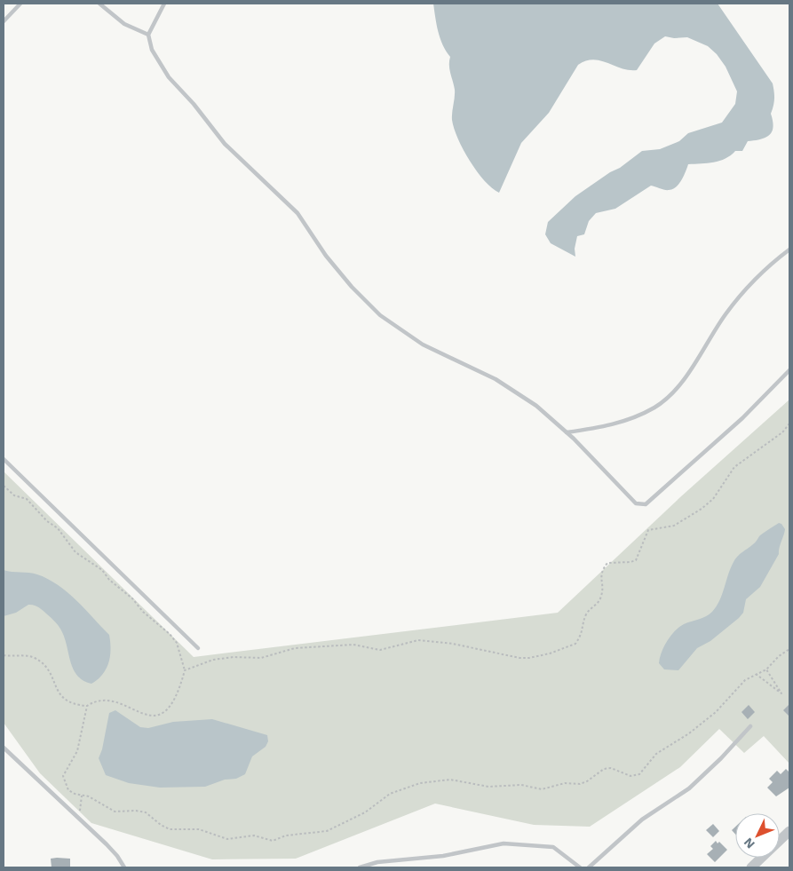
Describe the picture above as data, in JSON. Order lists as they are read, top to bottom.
{
  "north": "bottom left"
}
